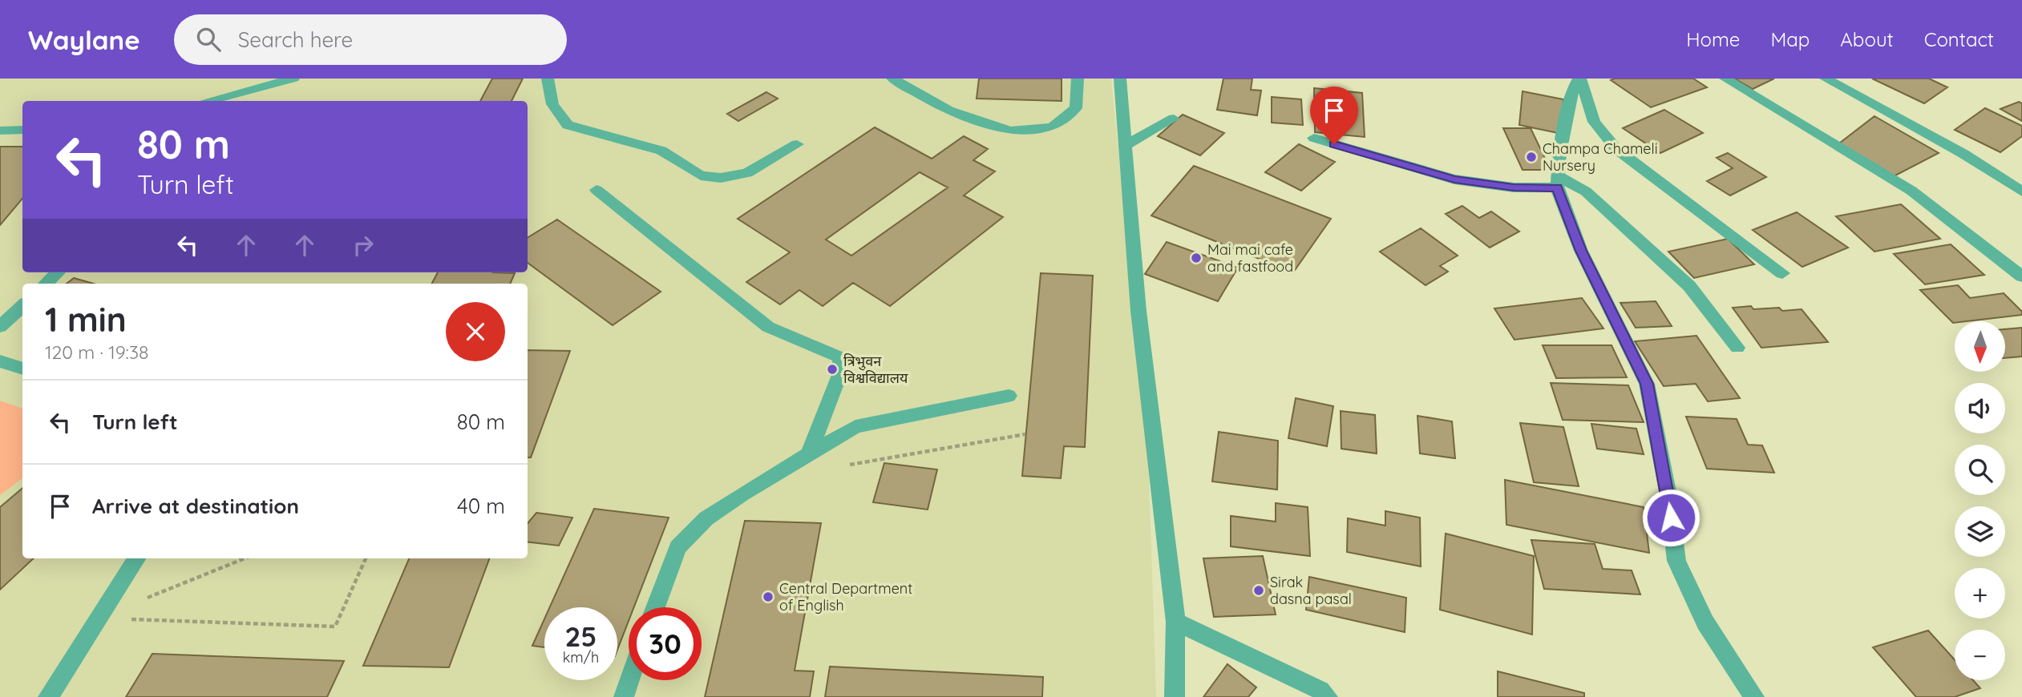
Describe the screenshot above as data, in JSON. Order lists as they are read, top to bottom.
{
  "places": [
    "Champa Chameli Nursery",
    "Mai mai cafe and fastfood",
    "त्रिभुवन विश्वविद्यालय",
    "Sirak dasna pasal",
    "Central Department of English"
  ],
  "north": "bottom",
  "page": {
    "header": "Waylane",
    "search": "Search here",
    "nav": [
      "Home",
      "Map",
      "About",
      "Contact"
    ],
    "turn": ["80 m", "Turn left"],
    "heading": ["1 min", "120 m · 19:38"],
    "map_buttons": ["+", "−"],
    "list": [
      {
        "name": "Turn left",
        "value": "80 m"
      },
      {
        "name": "Arrive at destination",
        "value": "40 m"
      }
    ],
    "speed": "25 km/h",
    "limit": "30"
  }
}
